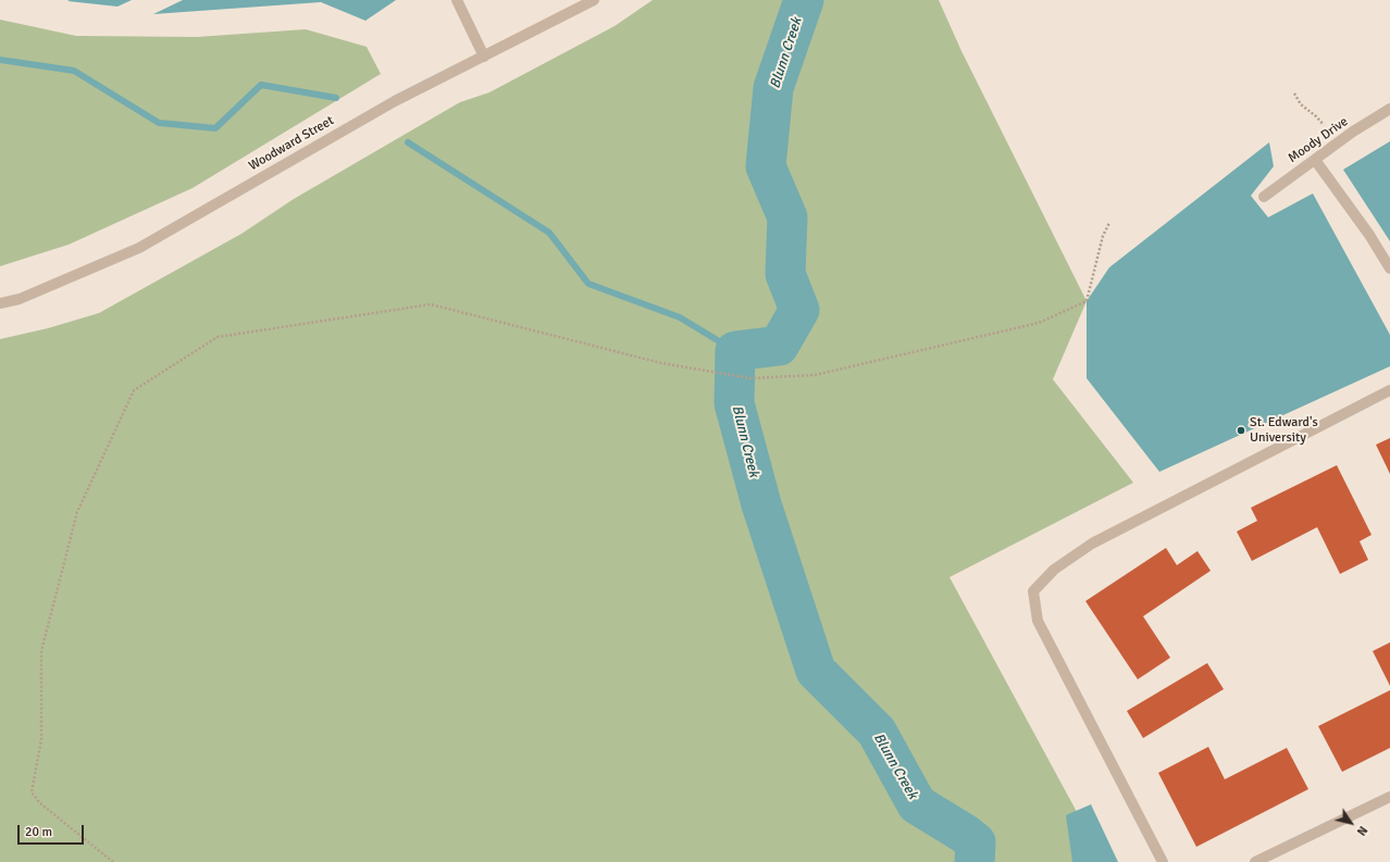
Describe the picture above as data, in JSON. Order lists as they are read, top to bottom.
{
  "streets": {
    "street": ["Moody Drive", "Woodward Street"]
  },
  "water": ["Blunn Creek"],
  "places": ["St. Edward's University"],
  "scale_bar": "20 m",
  "north": "bottom right"
}
